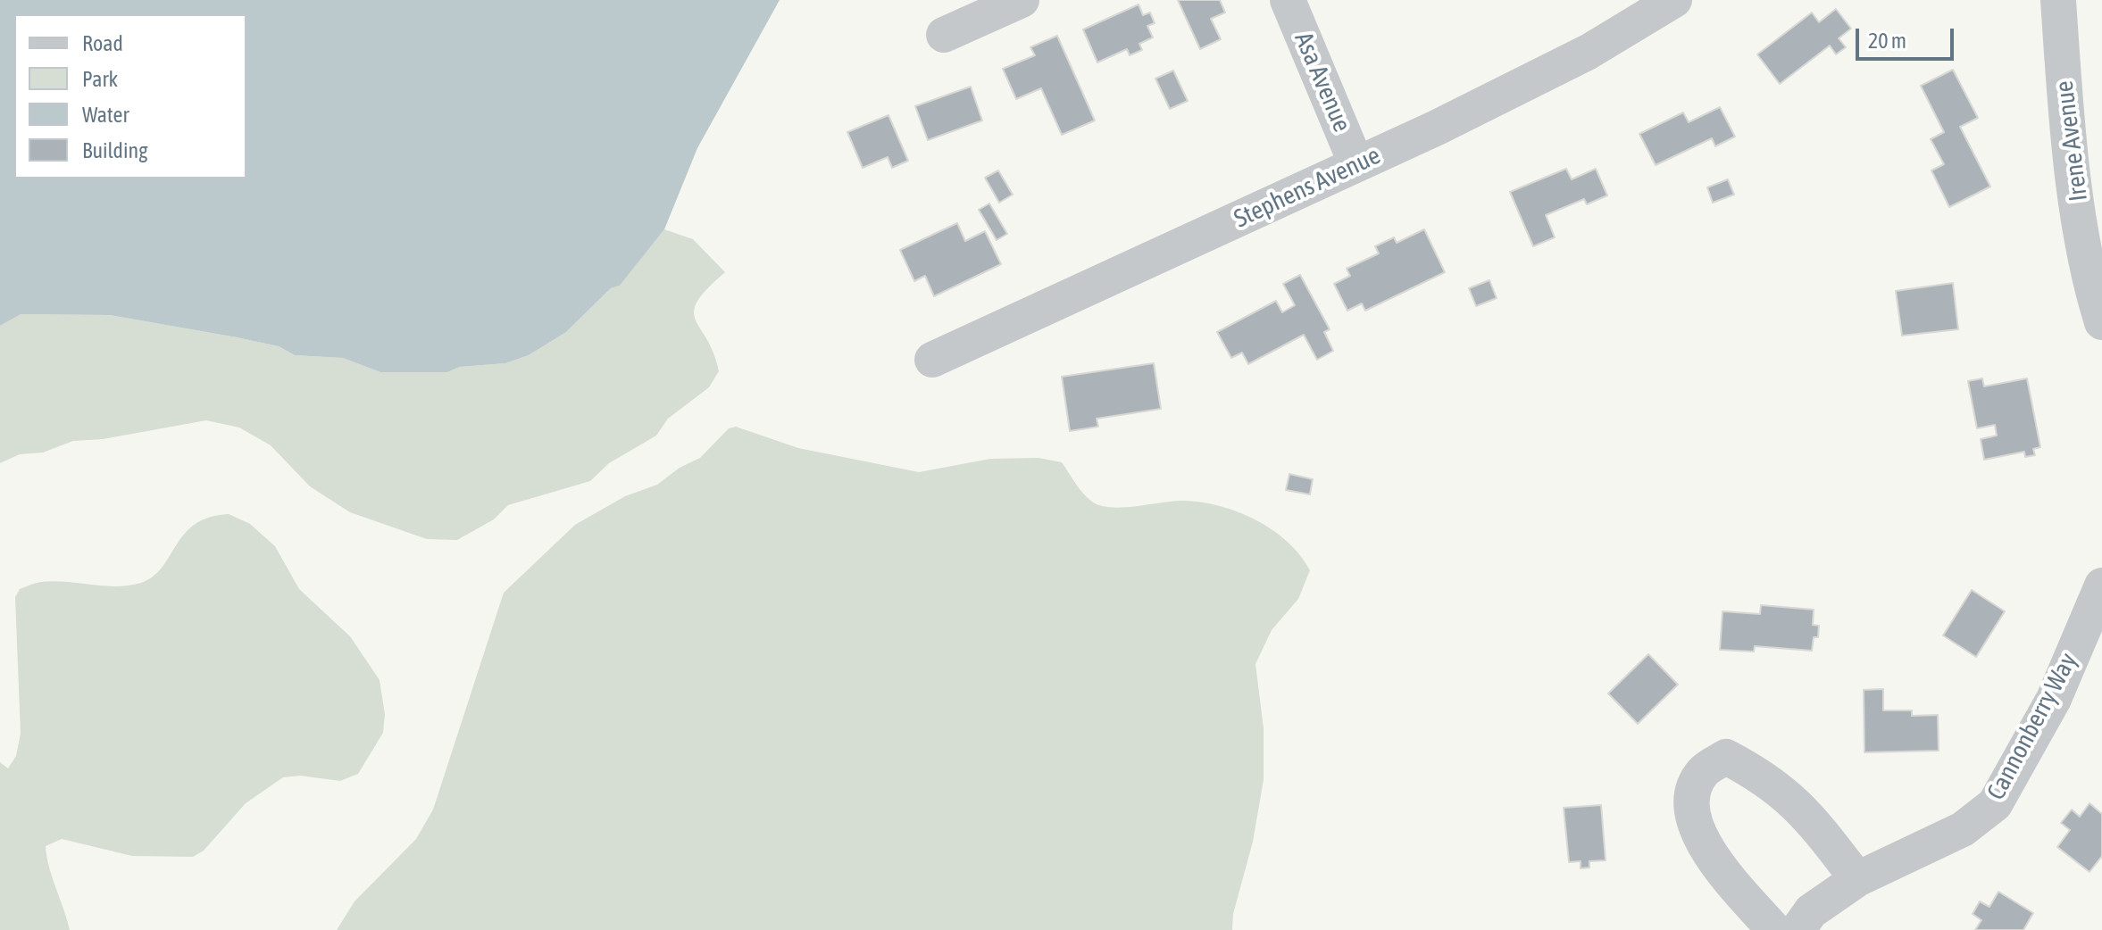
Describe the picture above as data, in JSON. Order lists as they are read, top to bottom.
{
  "streets": {
    "street": [
      "Asa Avenue",
      "Irene Avenue",
      "Stephens Avenue",
      "Cannonberry Way"
    ]
  },
  "crossings": [
    ["Asa Avenue", "Stephens Avenue"]
  ],
  "legend": [
    "Road",
    "Park",
    "Water",
    "Building"
  ],
  "scale_bar": "20 m"
}
